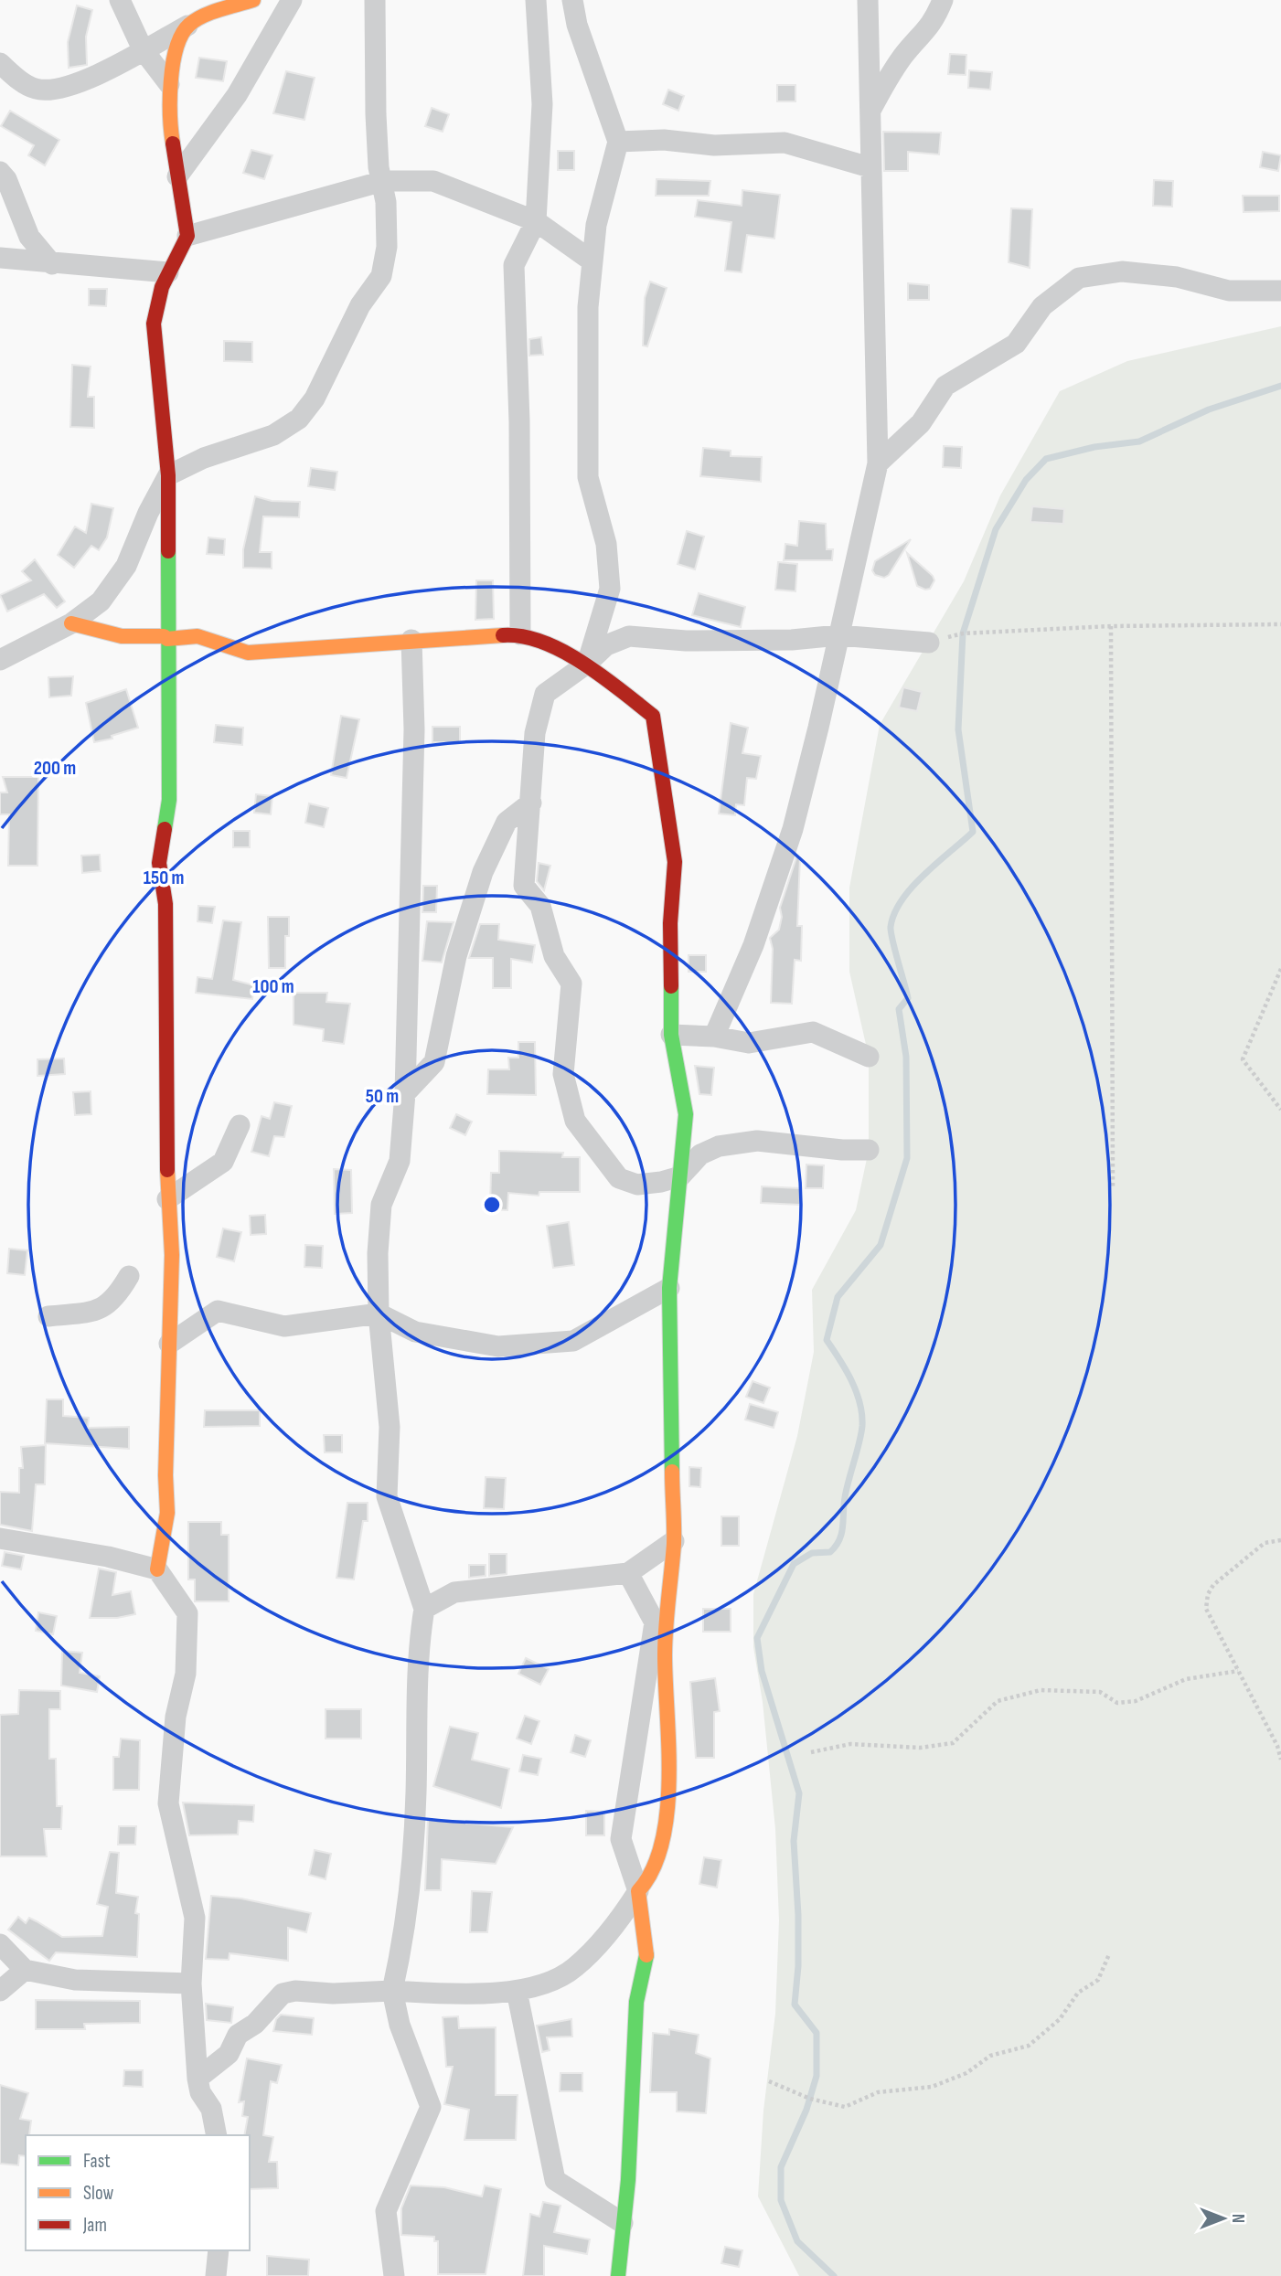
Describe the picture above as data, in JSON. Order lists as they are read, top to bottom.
{
  "legend": ["Fast", "Slow", "Jam"],
  "north": "right",
  "rings": [
    "200 m",
    "150 m",
    "100 m",
    "50 m"
  ]
}
